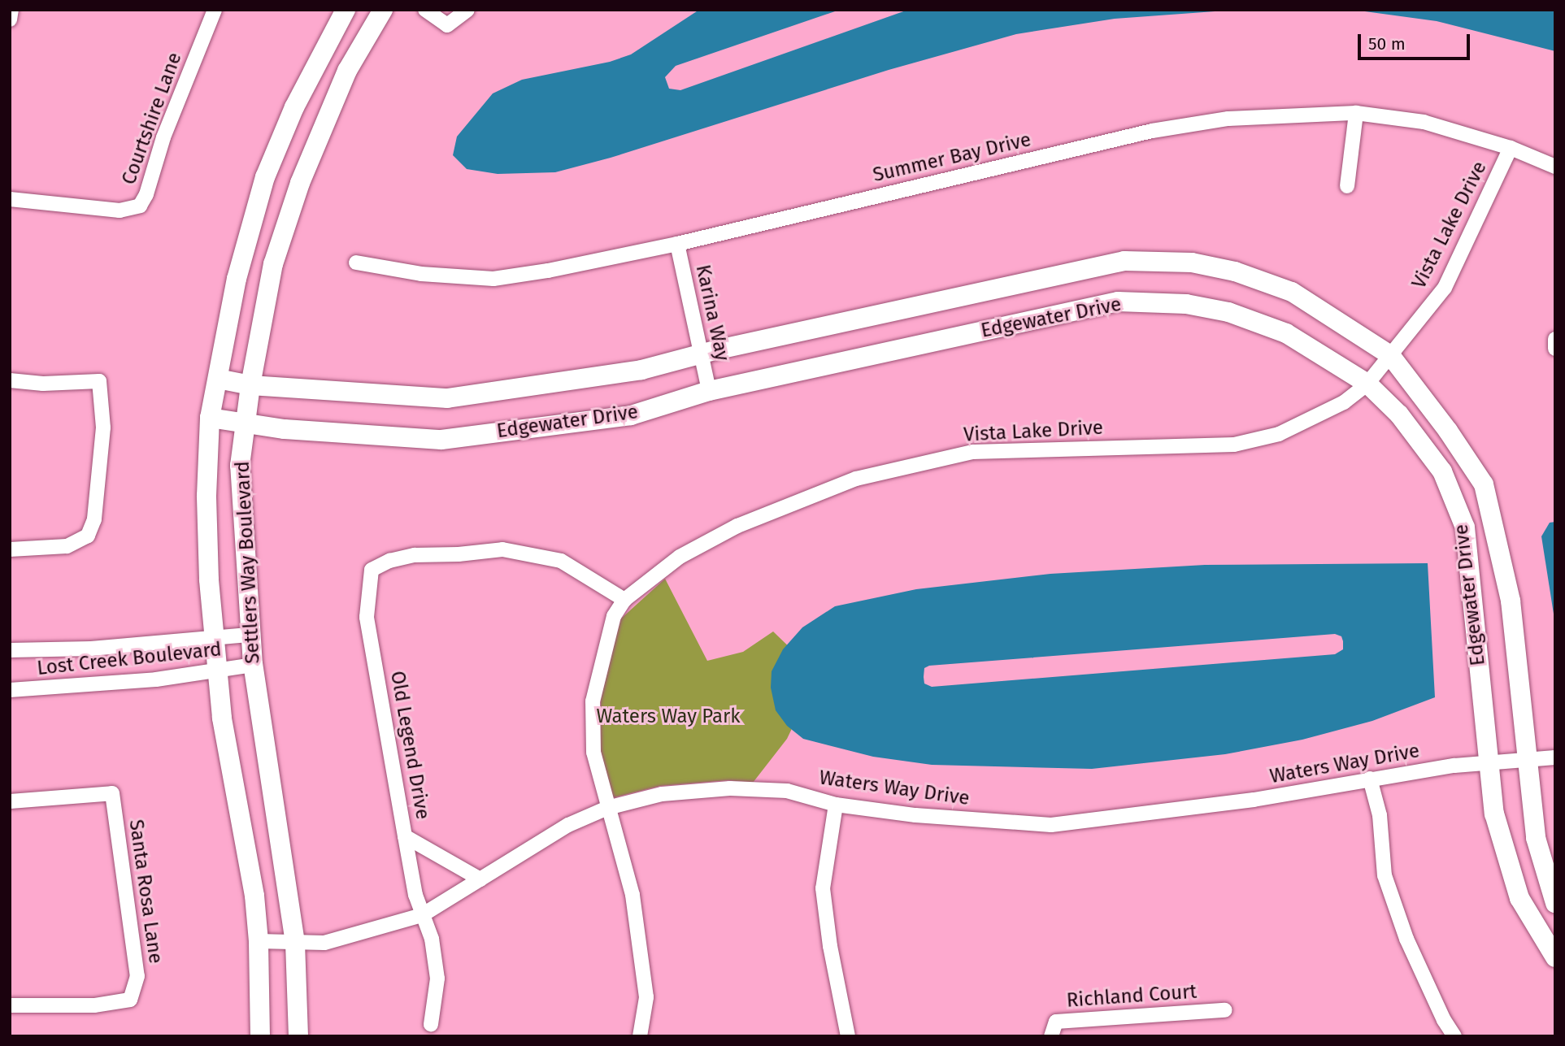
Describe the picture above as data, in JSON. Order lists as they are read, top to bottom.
{
  "streets": {
    "street": [
      "Courtshire Lane",
      "Summer Bay Drive",
      "Vista Lake Drive",
      "Karina Way",
      "Edgewater Drive",
      "Settlers Way Boulevard",
      "Lost Creek Boulevard",
      "Old Legend Drive",
      "Waters Way Drive",
      "Santa Rosa Lane",
      "Richland Court"
    ]
  },
  "crossings": [
    ["Summer Bay Drive", "Vista Lake Drive"],
    ["Summer Bay Drive", "Karina Way"],
    ["Vista Lake Drive", "Edgewater Drive"],
    ["Vista Lake Drive", "Old Legend Drive"],
    ["Vista Lake Drive", "Waters Way Drive"],
    ["Karina Way", "Edgewater Drive"],
    ["Edgewater Drive", "Settlers Way Boulevard"],
    ["Edgewater Drive", "Waters Way Drive"],
    ["Settlers Way Boulevard", "Lost Creek Boulevard"],
    ["Settlers Way Boulevard", "Waters Way Drive"],
    ["Old Legend Drive", "Waters Way Drive"]
  ],
  "parks": ["Waters Way Park"],
  "scale_bar": "50 m"
}
